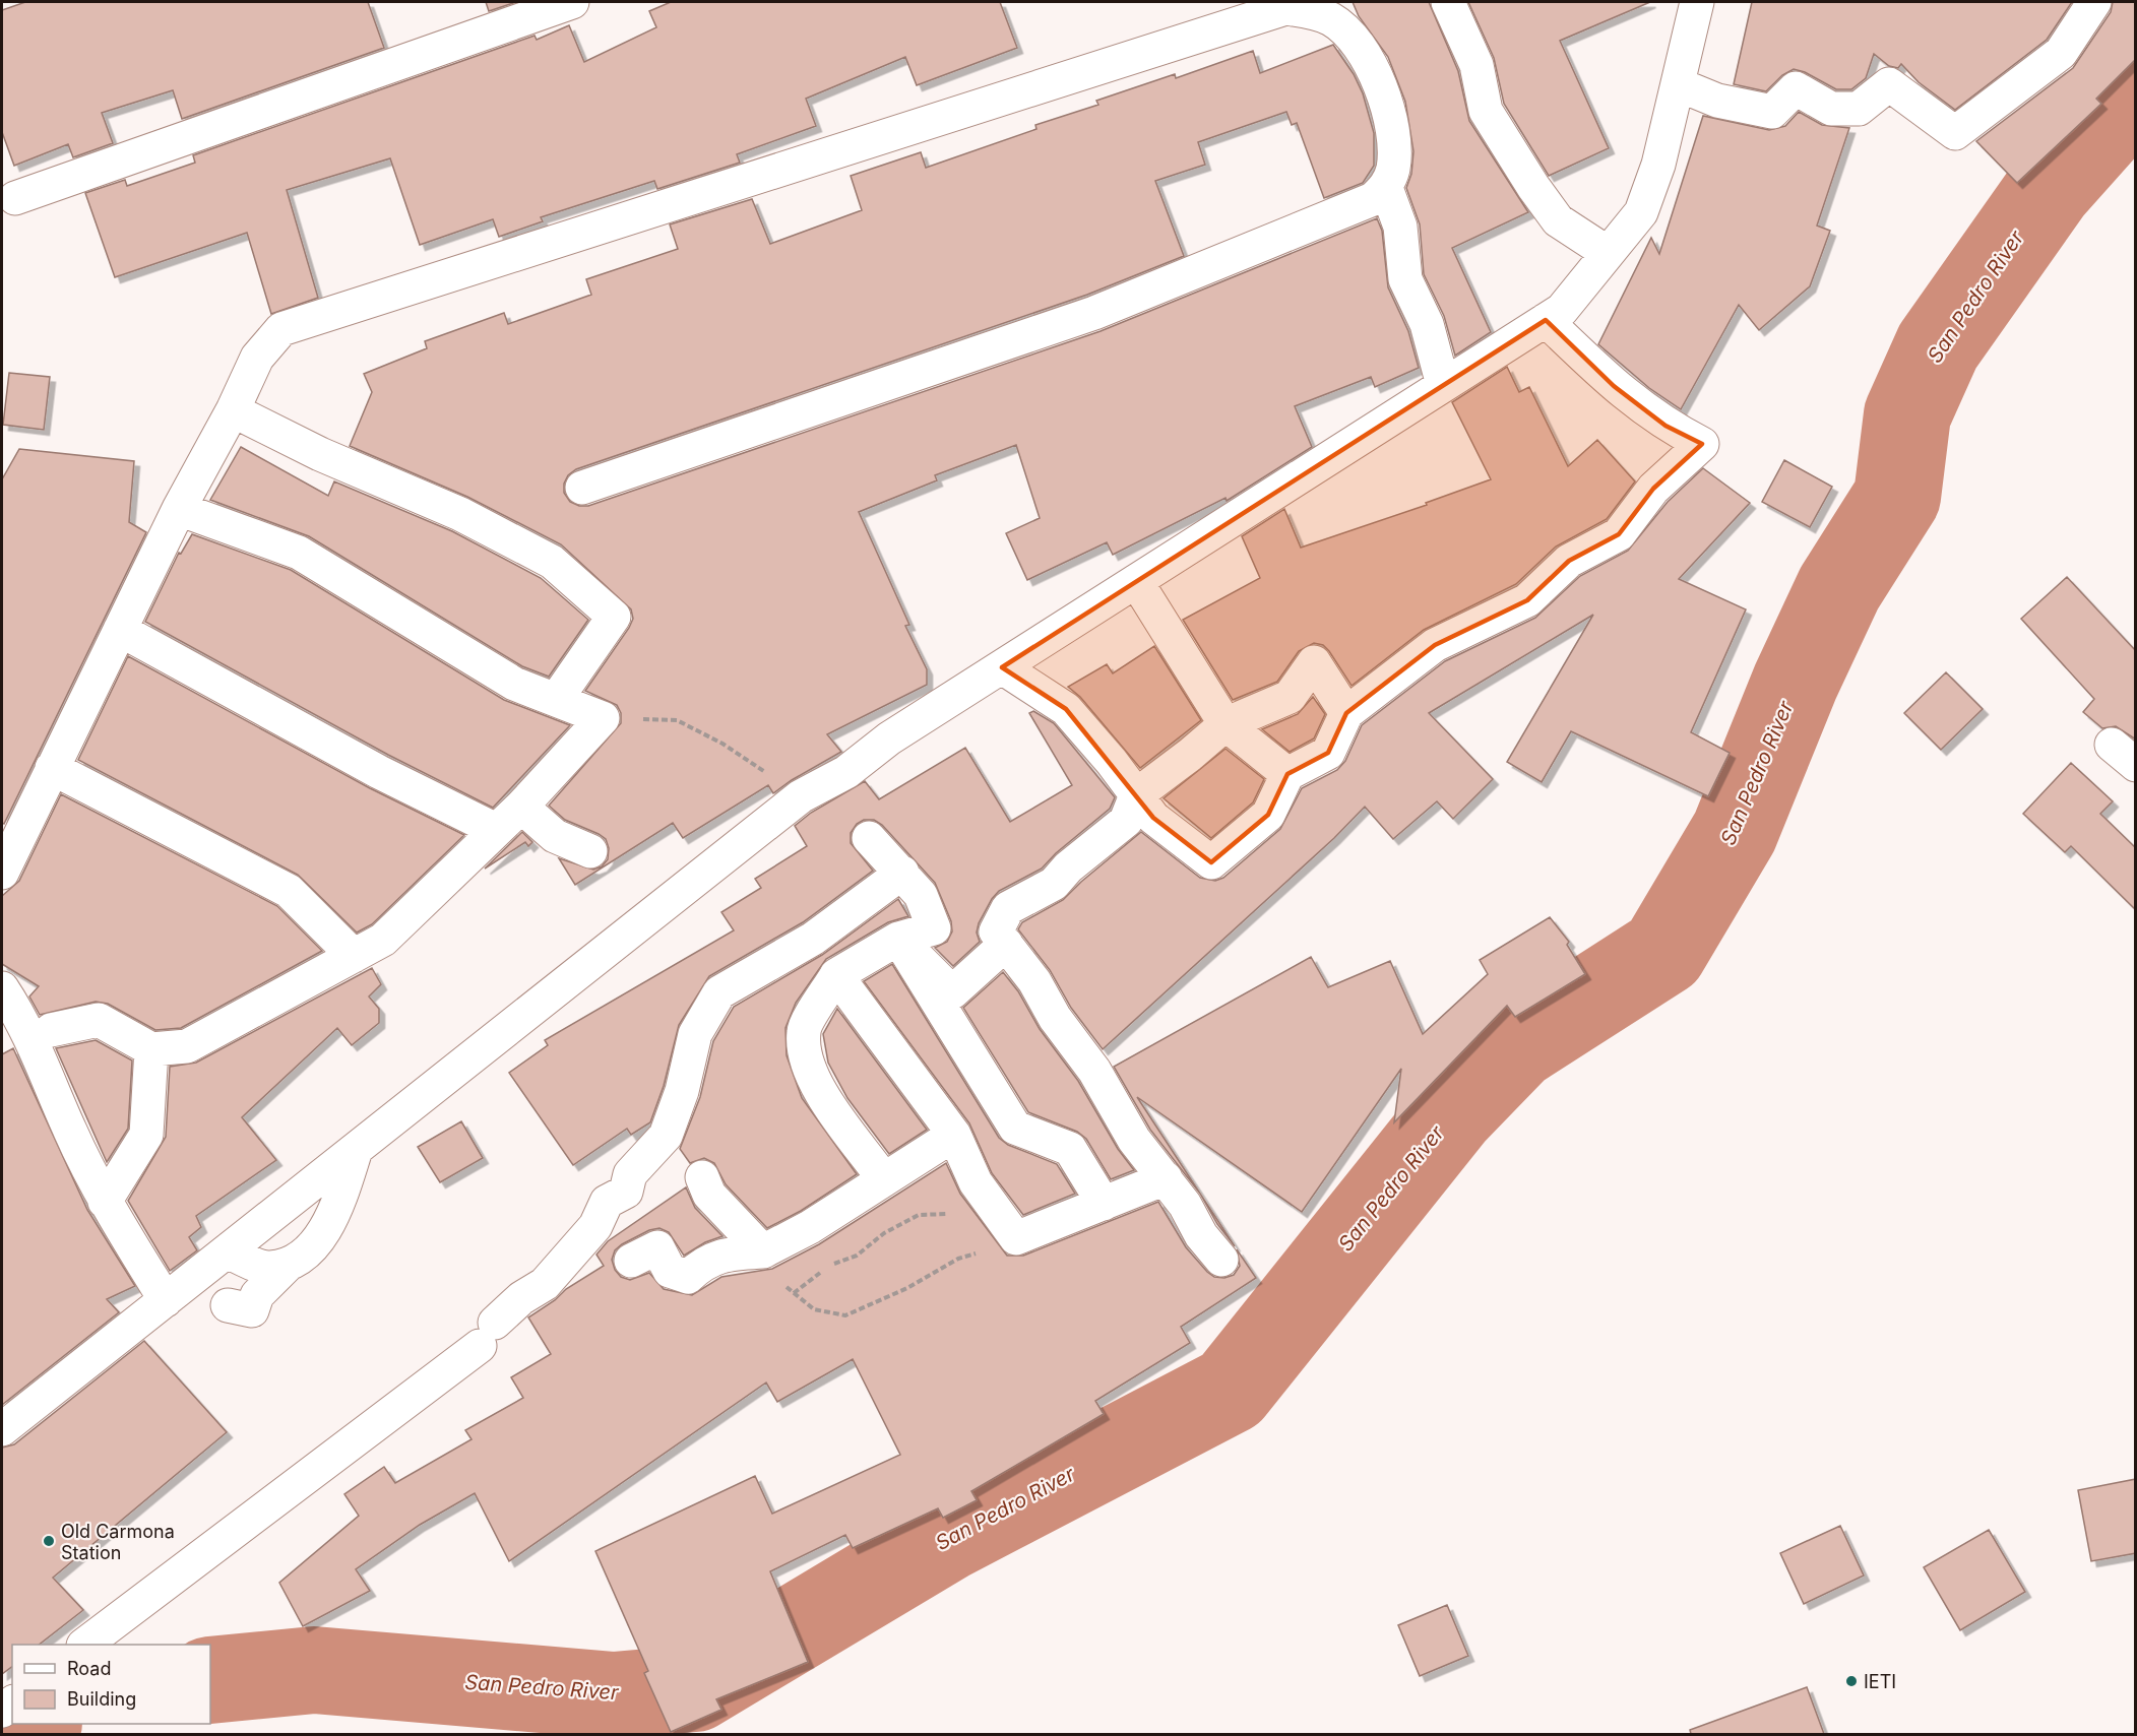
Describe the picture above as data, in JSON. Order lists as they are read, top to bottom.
{
  "water": ["San Pedro River"],
  "places": ["Old Carmona Station", "IETI"],
  "legend": ["Road", "Building"]
}
